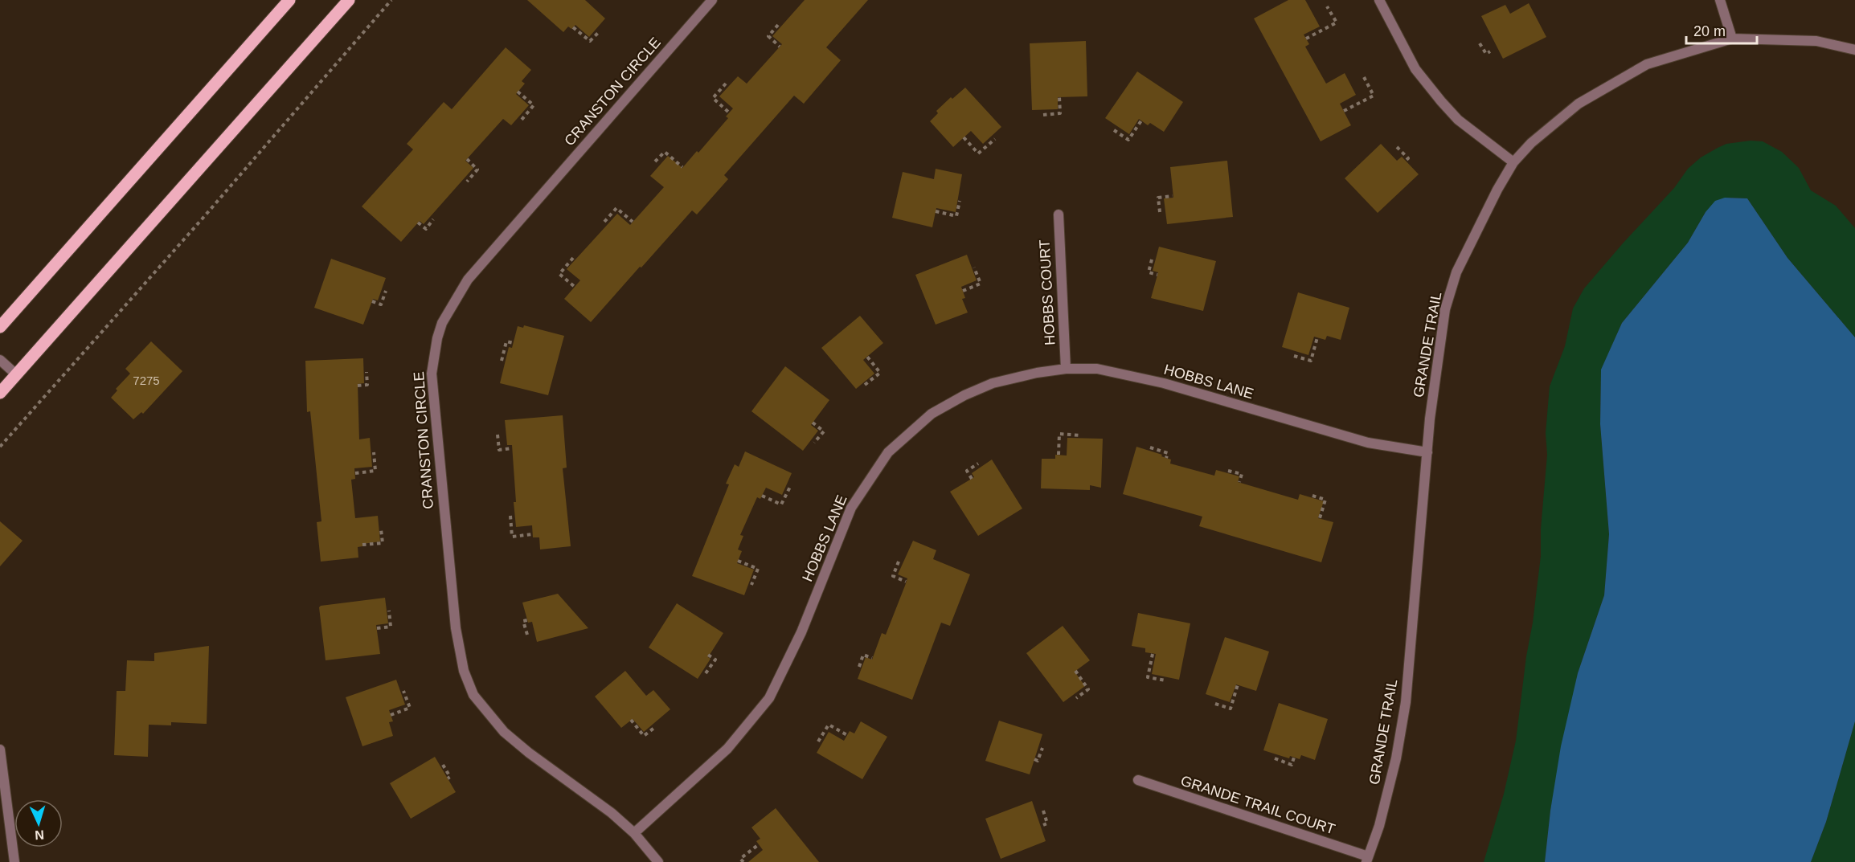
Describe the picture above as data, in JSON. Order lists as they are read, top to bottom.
{
  "streets": {
    "street": [
      "CRANSTON CIRCLE",
      "HOBBS COURT",
      "GRANDE TRAIL",
      "HOBBS LANE",
      "GRANDE TRAIL COURT"
    ]
  },
  "crossings": [
    ["CRANSTON CIRCLE", "HOBBS LANE"],
    ["HOBBS COURT", "HOBBS LANE"],
    ["GRANDE TRAIL", "HOBBS LANE"],
    ["GRANDE TRAIL", "GRANDE TRAIL COURT"]
  ],
  "house_numbers": ["7275"],
  "scale_bar": "20 m",
  "north": "bottom"
}
